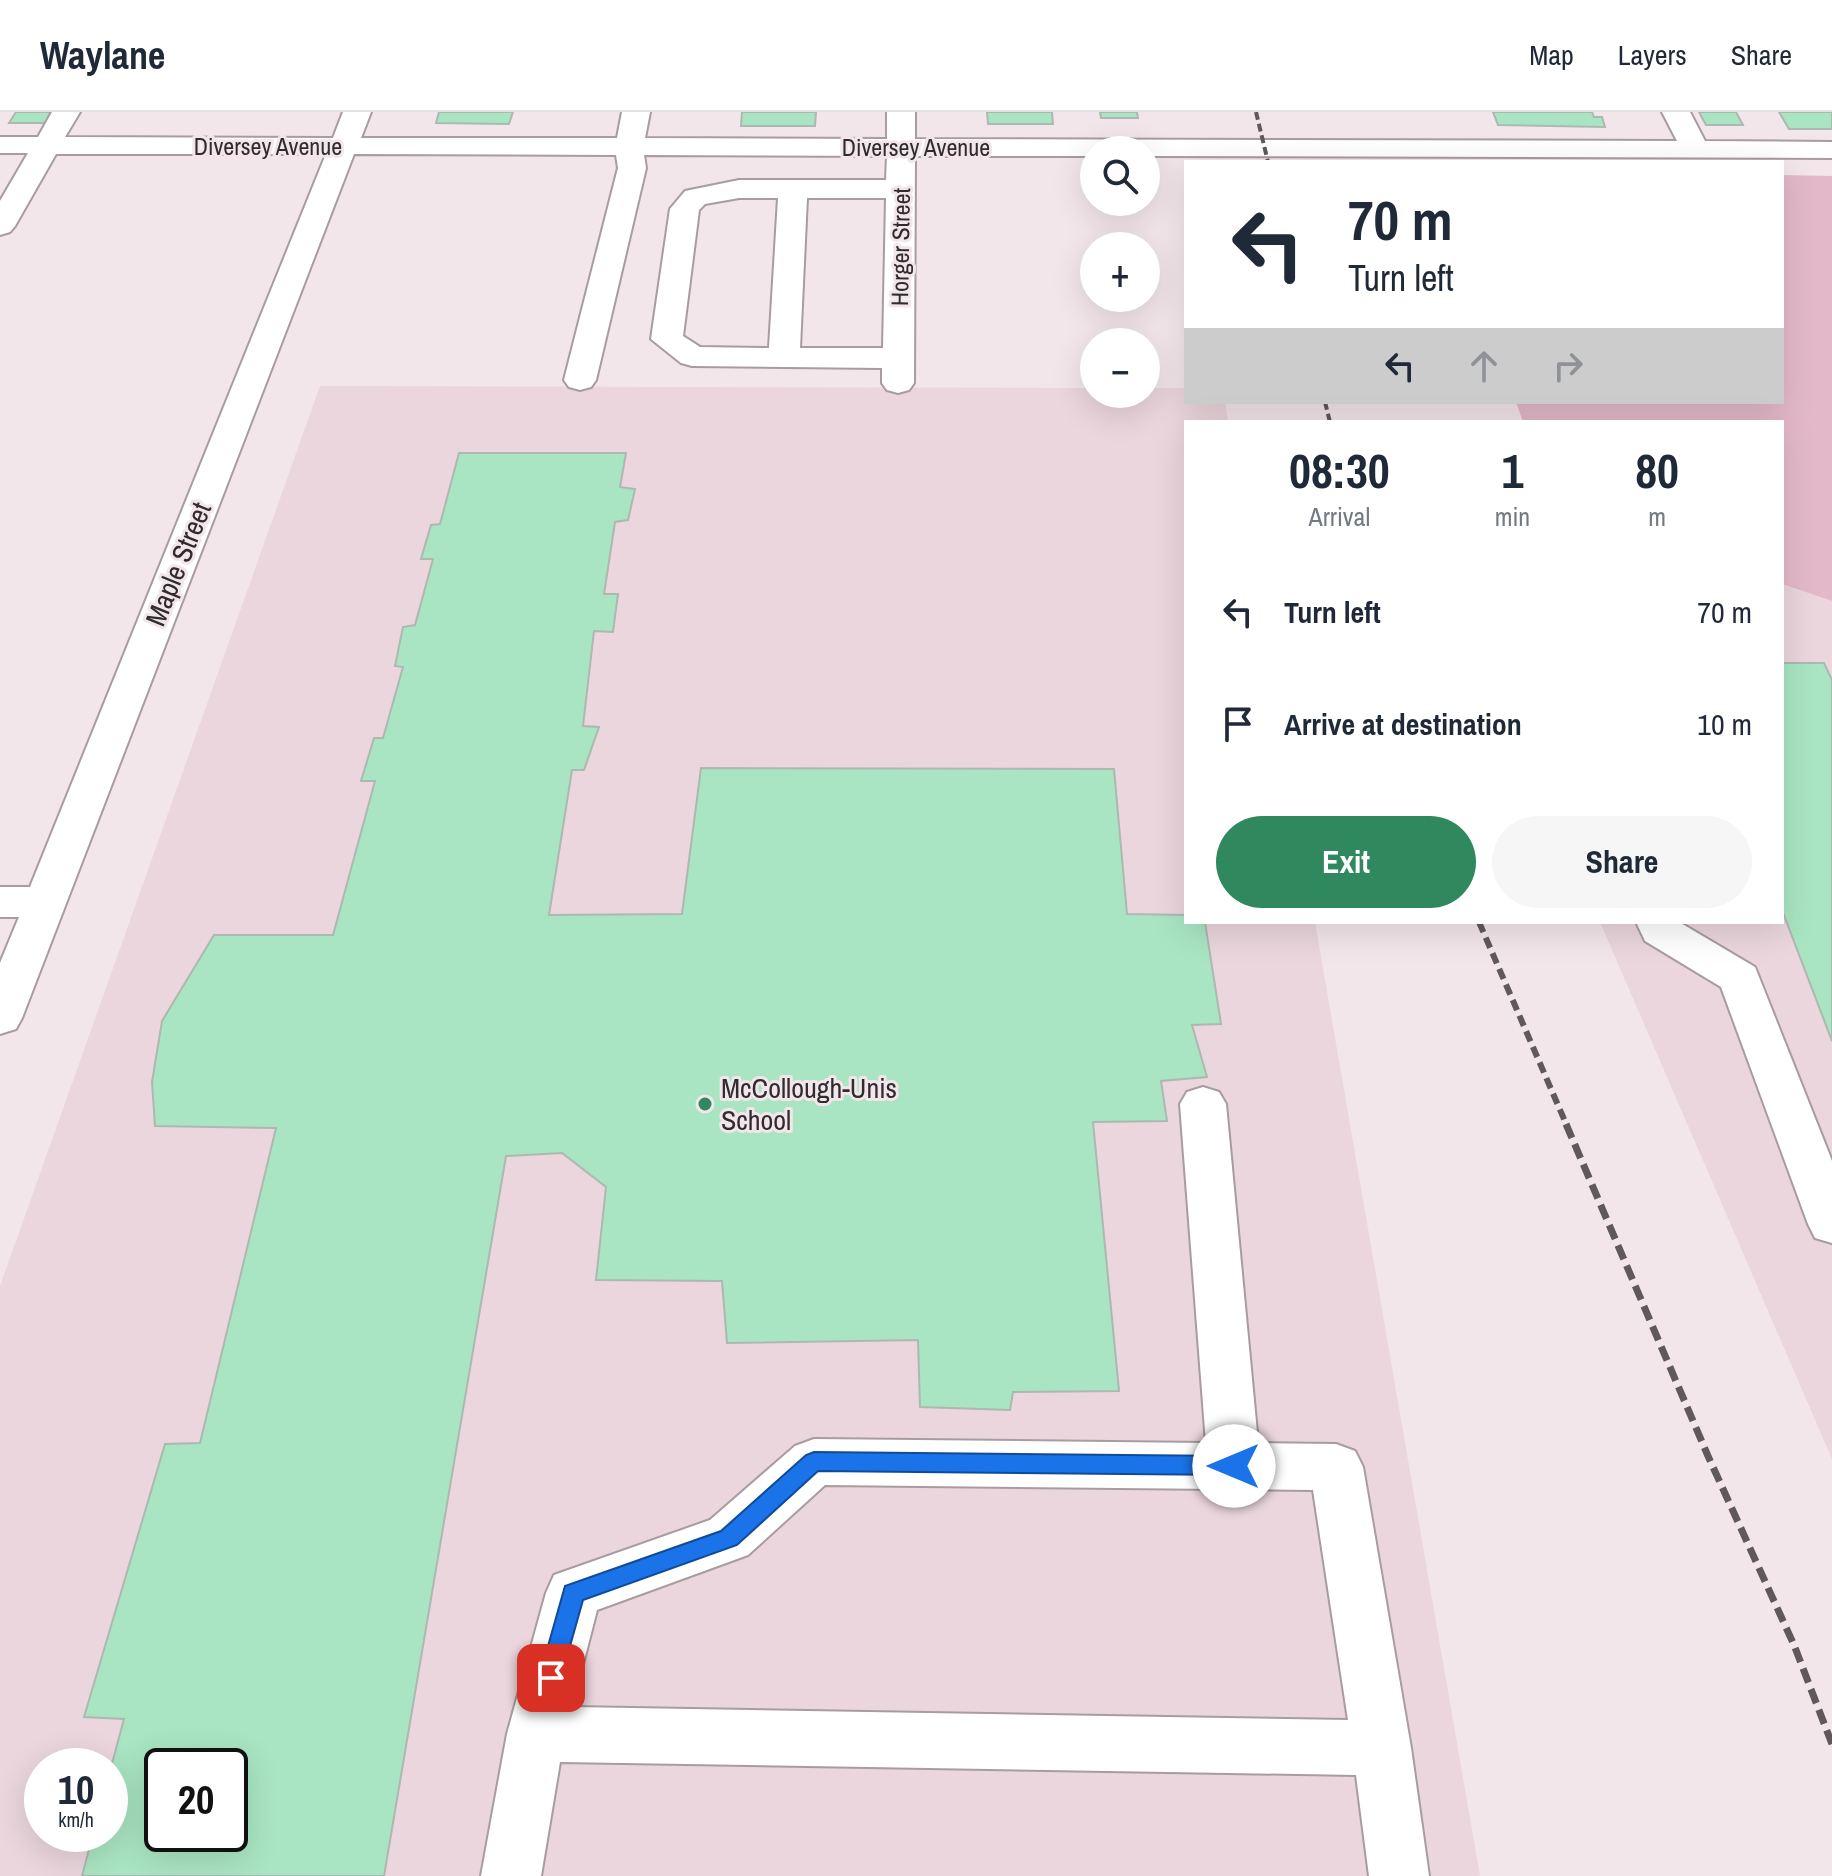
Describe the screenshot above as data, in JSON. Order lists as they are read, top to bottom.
{
  "streets": {
    "street": ["Diversey Avenue", "Horger Street", "Maple Street"]
  },
  "crossings": [
    ["Diversey Avenue", "Horger Street"],
    ["Diversey Avenue", "Maple Street"]
  ],
  "places": ["McCollough-Unis School"],
  "page": {
    "header": "Waylane",
    "nav": ["Map", "Layers", "Share"],
    "map_buttons": ["+", "−"],
    "turn": ["70 m", "Turn left"],
    "eta": [
      "08:30",
      "Arrival",
      "1",
      "min",
      "80",
      "m"
    ],
    "list": [
      {
        "name": "Turn left",
        "value": "70 m"
      },
      {
        "name": "Arrive at destination",
        "value": "10 m"
      }
    ],
    "buttons": ["Exit", "Share"],
    "speed": "10 km/h",
    "limit": "20"
  }
}
